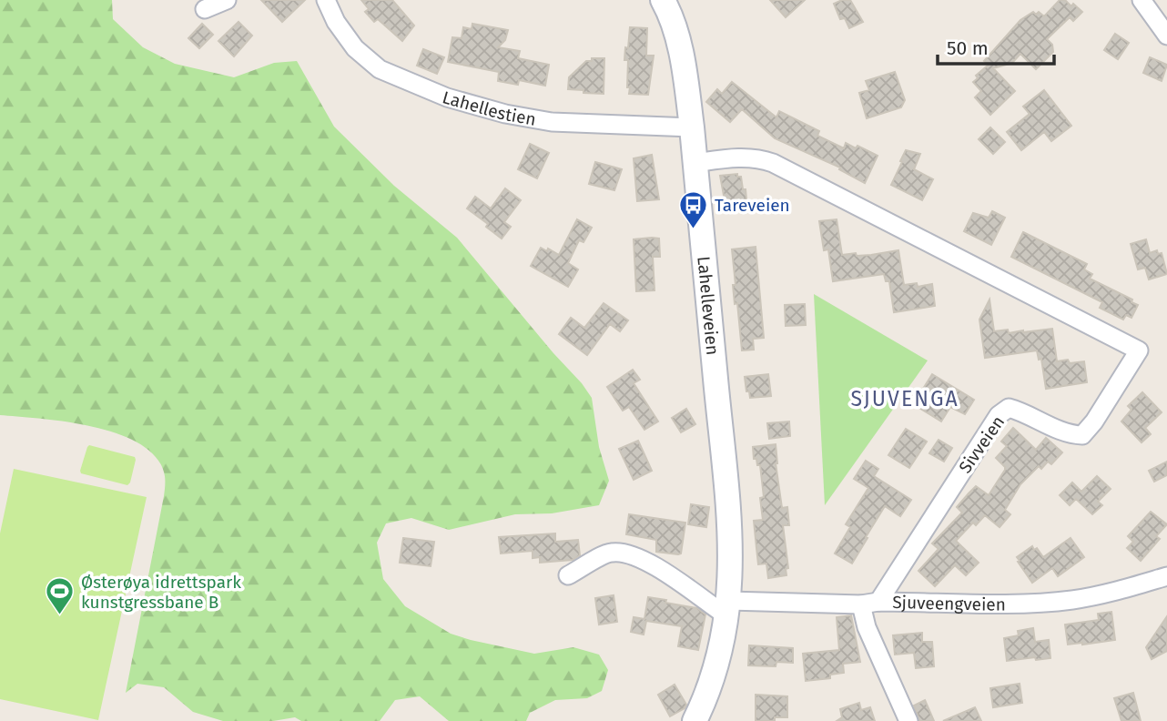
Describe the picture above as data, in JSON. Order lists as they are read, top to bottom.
{
  "streets": {
    "street": [
      "Lahellestien",
      "Lahelleveien",
      "Sivveien",
      "Sjuveengveien"
    ]
  },
  "crossings": [
    ["Lahellestien", "Lahelleveien"],
    ["Lahelleveien", "Sivveien"],
    ["Lahelleveien", "Sjuveengveien"],
    ["Sivveien", "Sjuveengveien"]
  ],
  "districts": ["SJUVENGA"],
  "places": {
    "bus stop": ["Tareveien"],
    "sports": ["Østerøya idrettspark kunstgressbane B"]
  },
  "scale_bar": "50 m"
}
